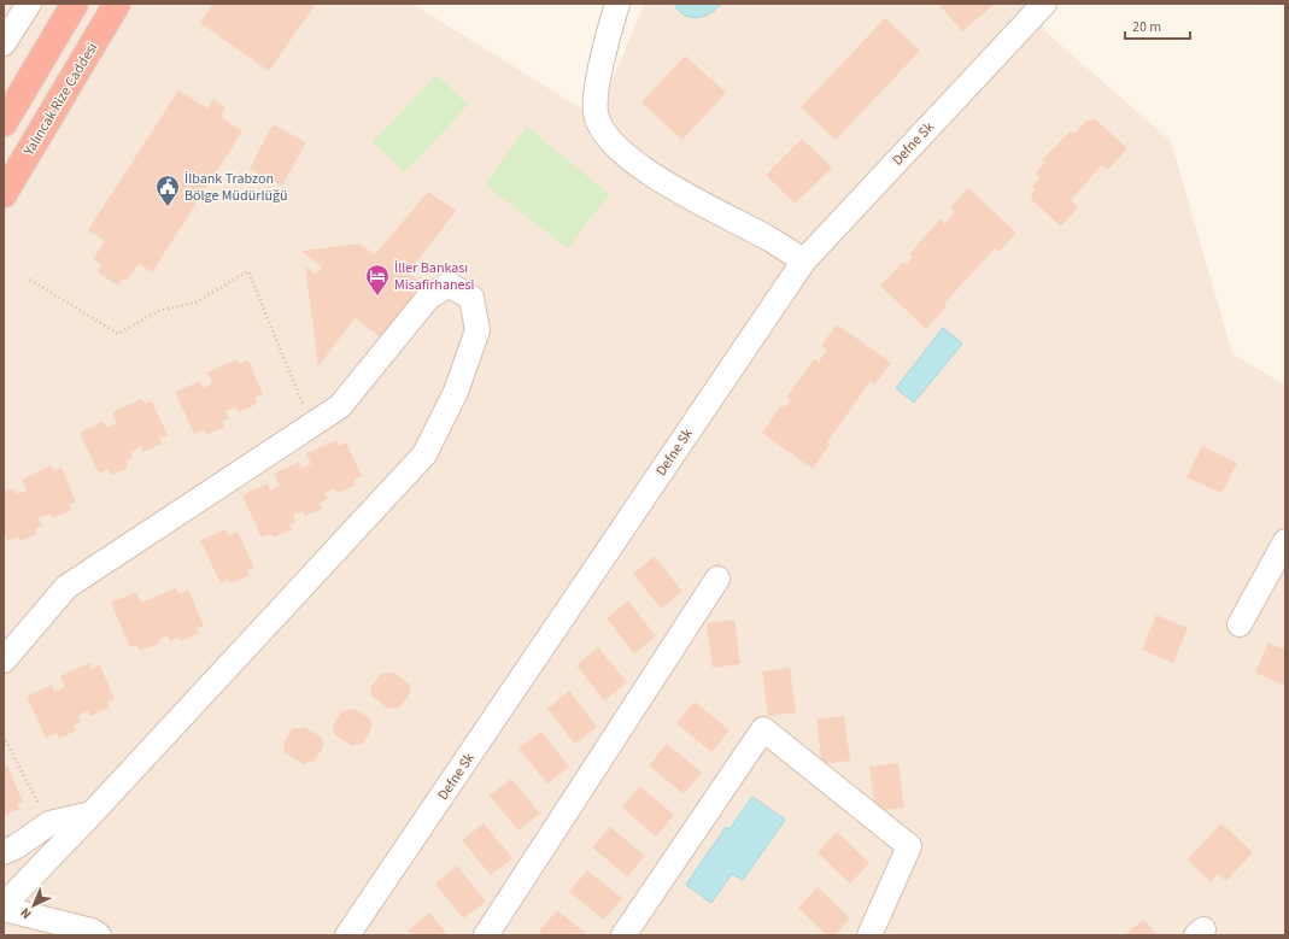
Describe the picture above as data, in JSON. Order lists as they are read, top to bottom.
{
  "streets": {
    "highway": ["Yalıncak Rize Caddesi"],
    "street": ["Defne Sk"]
  },
  "places": {
    "public building": ["İlbank Trabzon Bölge Müdürlüğü"],
    "hotel": ["İller Bankası Misafirhanesi"]
  },
  "scale_bar": "20 m",
  "north": "bottom left"
}
